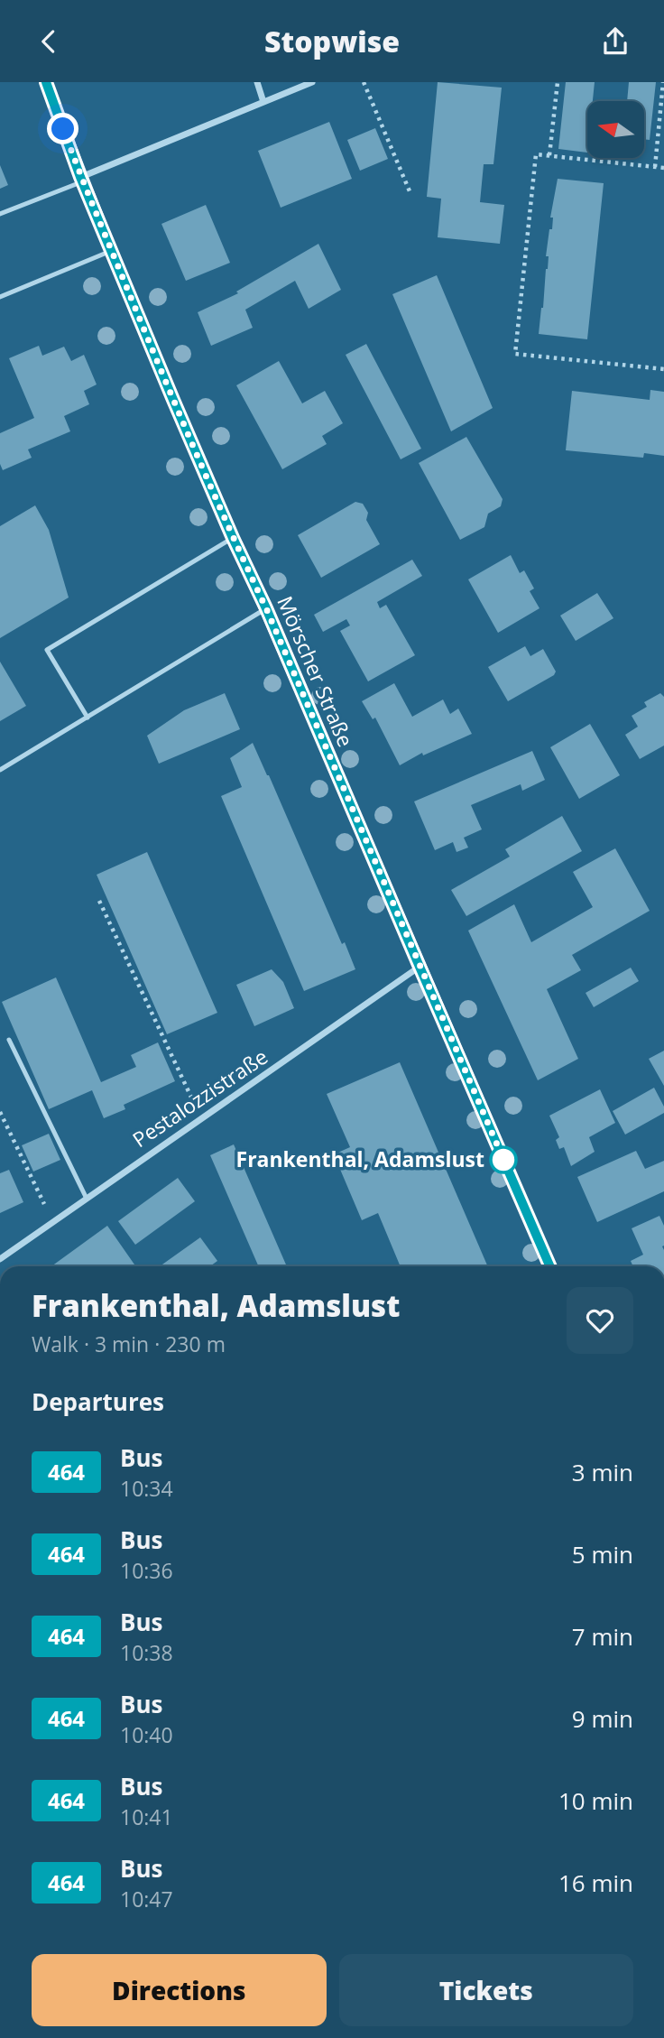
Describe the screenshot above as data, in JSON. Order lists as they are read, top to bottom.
{
  "streets": {
    "street": ["Mörscher Straße", "Pestalozzistraße"]
  },
  "crossings": [
    ["Mörscher Straße", "Pestalozzistraße"]
  ],
  "places": ["Frankenthal, Adamslust"],
  "lines": ["bus line 464"],
  "north": "left",
  "page": {
    "header": "Stopwise",
    "heading": [
      ["Frankenthal, Adamslust", "Walk · 3 min · 230 m"],
      "Departures"
    ],
    "list": [
      {
        "mark": "464",
        "name": "Bus",
        "note": "10:34",
        "value": "3 min"
      },
      {
        "mark": "464",
        "name": "Bus",
        "note": "10:36",
        "value": "5 min"
      },
      {
        "mark": "464",
        "name": "Bus",
        "note": "10:38",
        "value": "7 min"
      },
      {
        "mark": "464",
        "name": "Bus",
        "note": "10:40",
        "value": "9 min"
      },
      {
        "mark": "464",
        "name": "Bus",
        "note": "10:41",
        "value": "10 min"
      },
      {
        "mark": "464",
        "name": "Bus",
        "note": "10:47",
        "value": "16 min"
      }
    ],
    "buttons": ["Directions", "Tickets"]
  }
}
